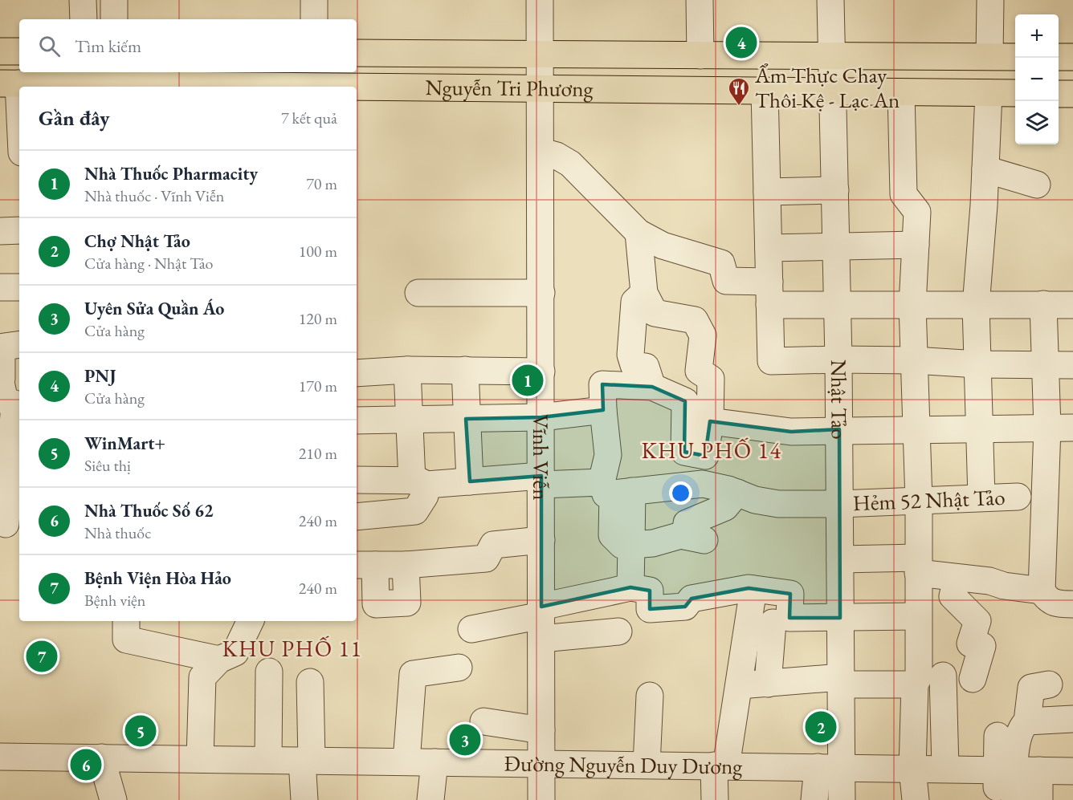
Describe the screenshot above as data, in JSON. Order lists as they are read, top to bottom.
{
  "streets": {
    "main road": ["Nguyễn Tri Phương"],
    "street": [
      "Nhật Tảo",
      "Vĩnh Viễn",
      "Hẻm 52 Nhật Tảo",
      "Đường Nguyễn Duy Dương"
    ]
  },
  "crossings": [
    ["Nguyễn Tri Phương", "Nhật Tảo"],
    ["Nguyễn Tri Phương", "Vĩnh Viễn"],
    ["Nhật Tảo", "Hẻm 52 Nhật Tảo"],
    ["Nhật Tảo", "Đường Nguyễn Duy Dương"],
    ["Vĩnh Viễn", "Đường Nguyễn Duy Dương"]
  ],
  "districts": ["KHU PHỐ 14", "KHU PHỐ 11"],
  "places": {
    "restaurant": ["Ẩm Thực Chay Thôi Kệ - Lạc An"]
  },
  "page": {
    "map_buttons": ["+", "−"],
    "search": "Tìm kiếm",
    "pins": [
      "4",
      "1",
      "7",
      "2",
      "5",
      "3",
      "6"
    ],
    "heading": ["Gần đây", "7 kết quả"],
    "list": [
      {
        "mark": "1",
        "name": "Nhà Thuốc Pharmacity",
        "note": "Nhà thuốc · Vĩnh Viễn",
        "value": "70 m"
      },
      {
        "mark": "2",
        "name": "Chợ Nhật Tảo",
        "note": "Cửa hàng · Nhật Tảo",
        "value": "100 m"
      },
      {
        "mark": "3",
        "name": "Uyên Sửa Quần Áo",
        "note": "Cửa hàng",
        "value": "120 m"
      },
      {
        "mark": "4",
        "name": "PNJ",
        "note": "Cửa hàng",
        "value": "170 m"
      },
      {
        "mark": "5",
        "name": "WinMart+",
        "note": "Siêu thị",
        "value": "210 m"
      },
      {
        "mark": "6",
        "name": "Nhà Thuốc Số 62",
        "note": "Nhà thuốc",
        "value": "240 m"
      },
      {
        "mark": "7",
        "name": "Bệnh Viện Hòa Hảo",
        "note": "Bệnh viện",
        "value": "240 m"
      }
    ]
  }
}
